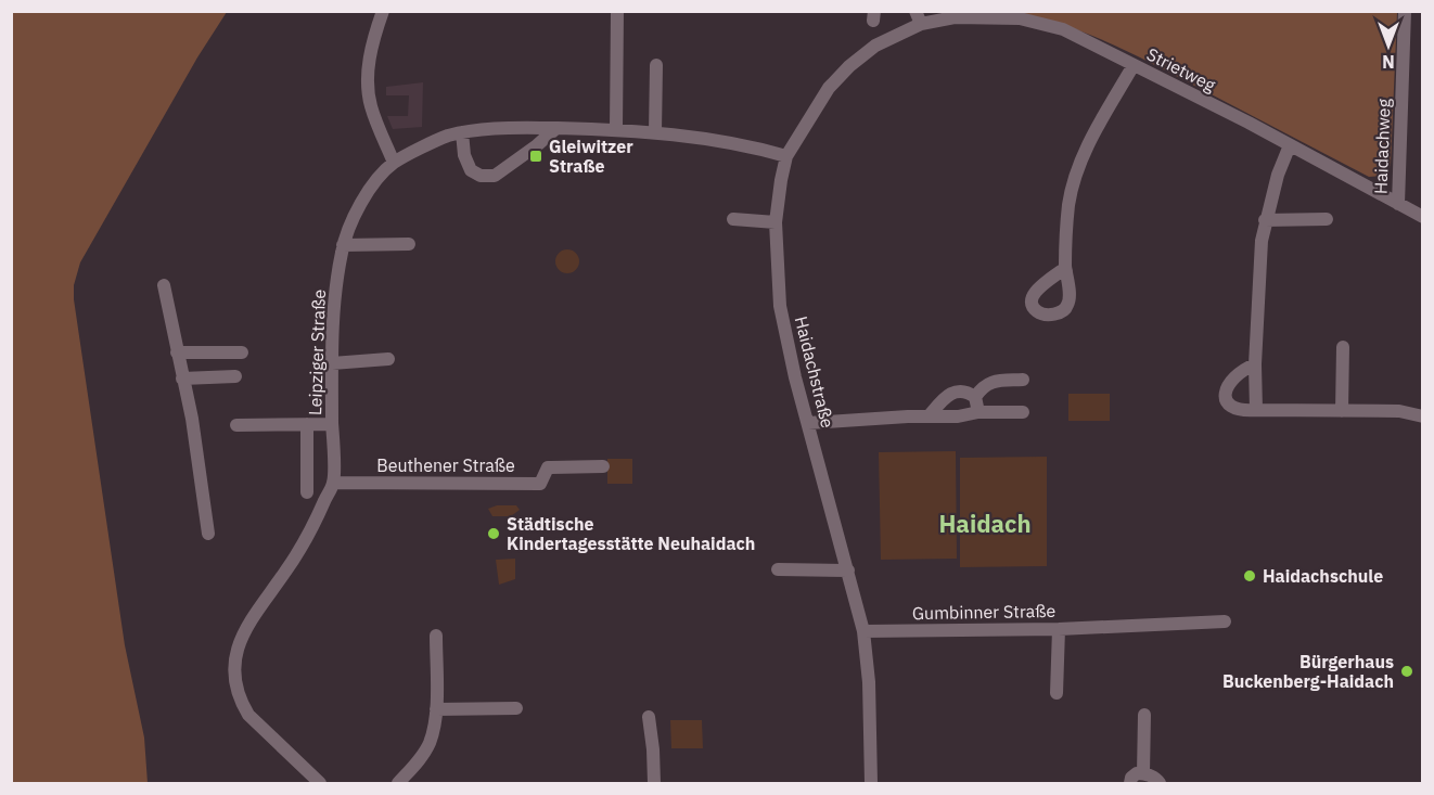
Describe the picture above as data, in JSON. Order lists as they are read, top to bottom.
{
  "streets": {
    "street": [
      "Strietweg",
      "Haidachweg",
      "Leipziger Straße",
      "Haidachstraße",
      "Beuthener Straße",
      "Gumbinner Straße"
    ]
  },
  "crossings": [
    ["Strietweg", "Haidachweg"],
    ["Strietweg", "Haidachstraße"],
    ["Leipziger Straße", "Haidachstraße"],
    ["Leipziger Straße", "Beuthener Straße"],
    ["Haidachstraße", "Gumbinner Straße"]
  ],
  "districts": ["Haidach"],
  "places": {
    "transit": ["Gleiwitzer Straße"],
    "other": ["Städtische Kindertagesstätte Neuhaidach", "Haidachschule", "Bürgerhaus Buckenberg-Haidach"]
  },
  "north": "bottom"
}
